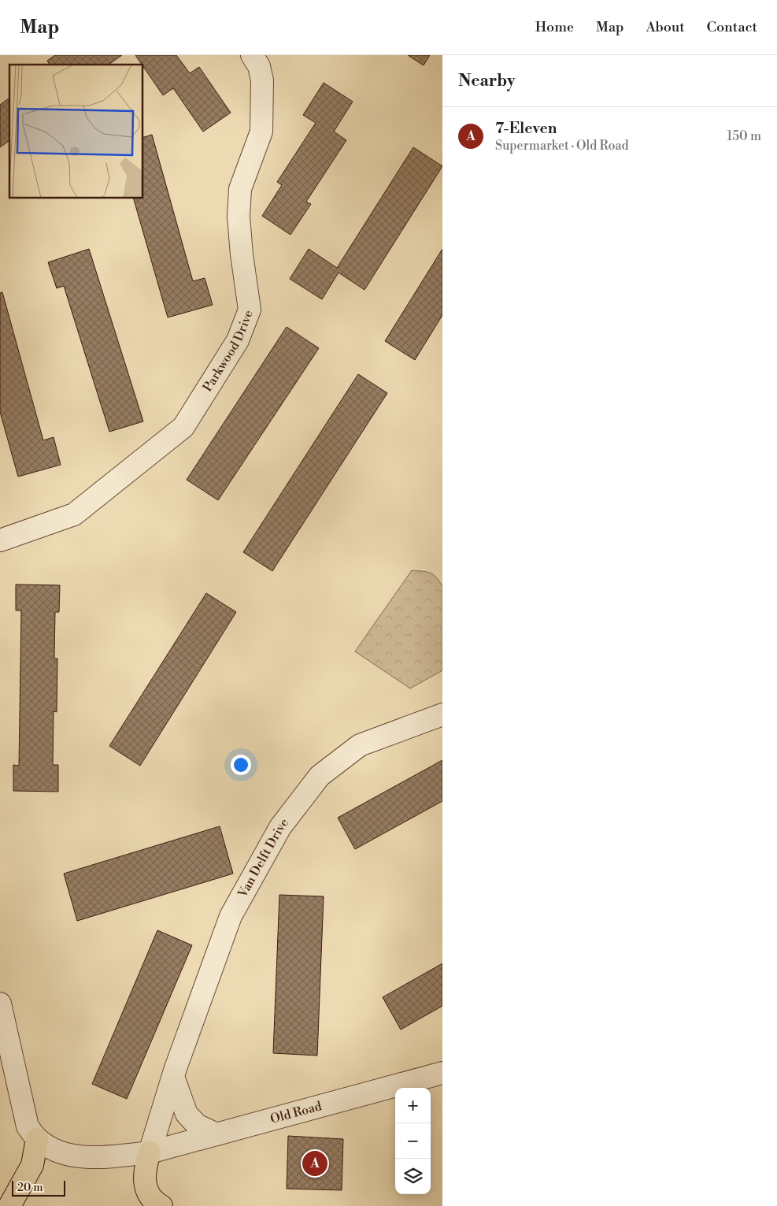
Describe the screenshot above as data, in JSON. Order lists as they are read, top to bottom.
{
  "streets": {
    "street": ["Parkwood Drive", "Van Delft Drive", "Old Road"]
  },
  "crossings": [
    ["Van Delft Drive", "Old Road"]
  ],
  "scale_bar": "20 m",
  "page": {
    "header": "Map",
    "nav": [
      "Home",
      "Map",
      "About",
      "Contact"
    ],
    "heading": "Nearby",
    "list": [
      {
        "mark": "A",
        "name": "7-Eleven",
        "note": "Supermarket · Old Road",
        "value": "150 m"
      }
    ],
    "map_buttons": ["+", "−"],
    "pins": "A",
    "scale": "20 m"
  }
}
